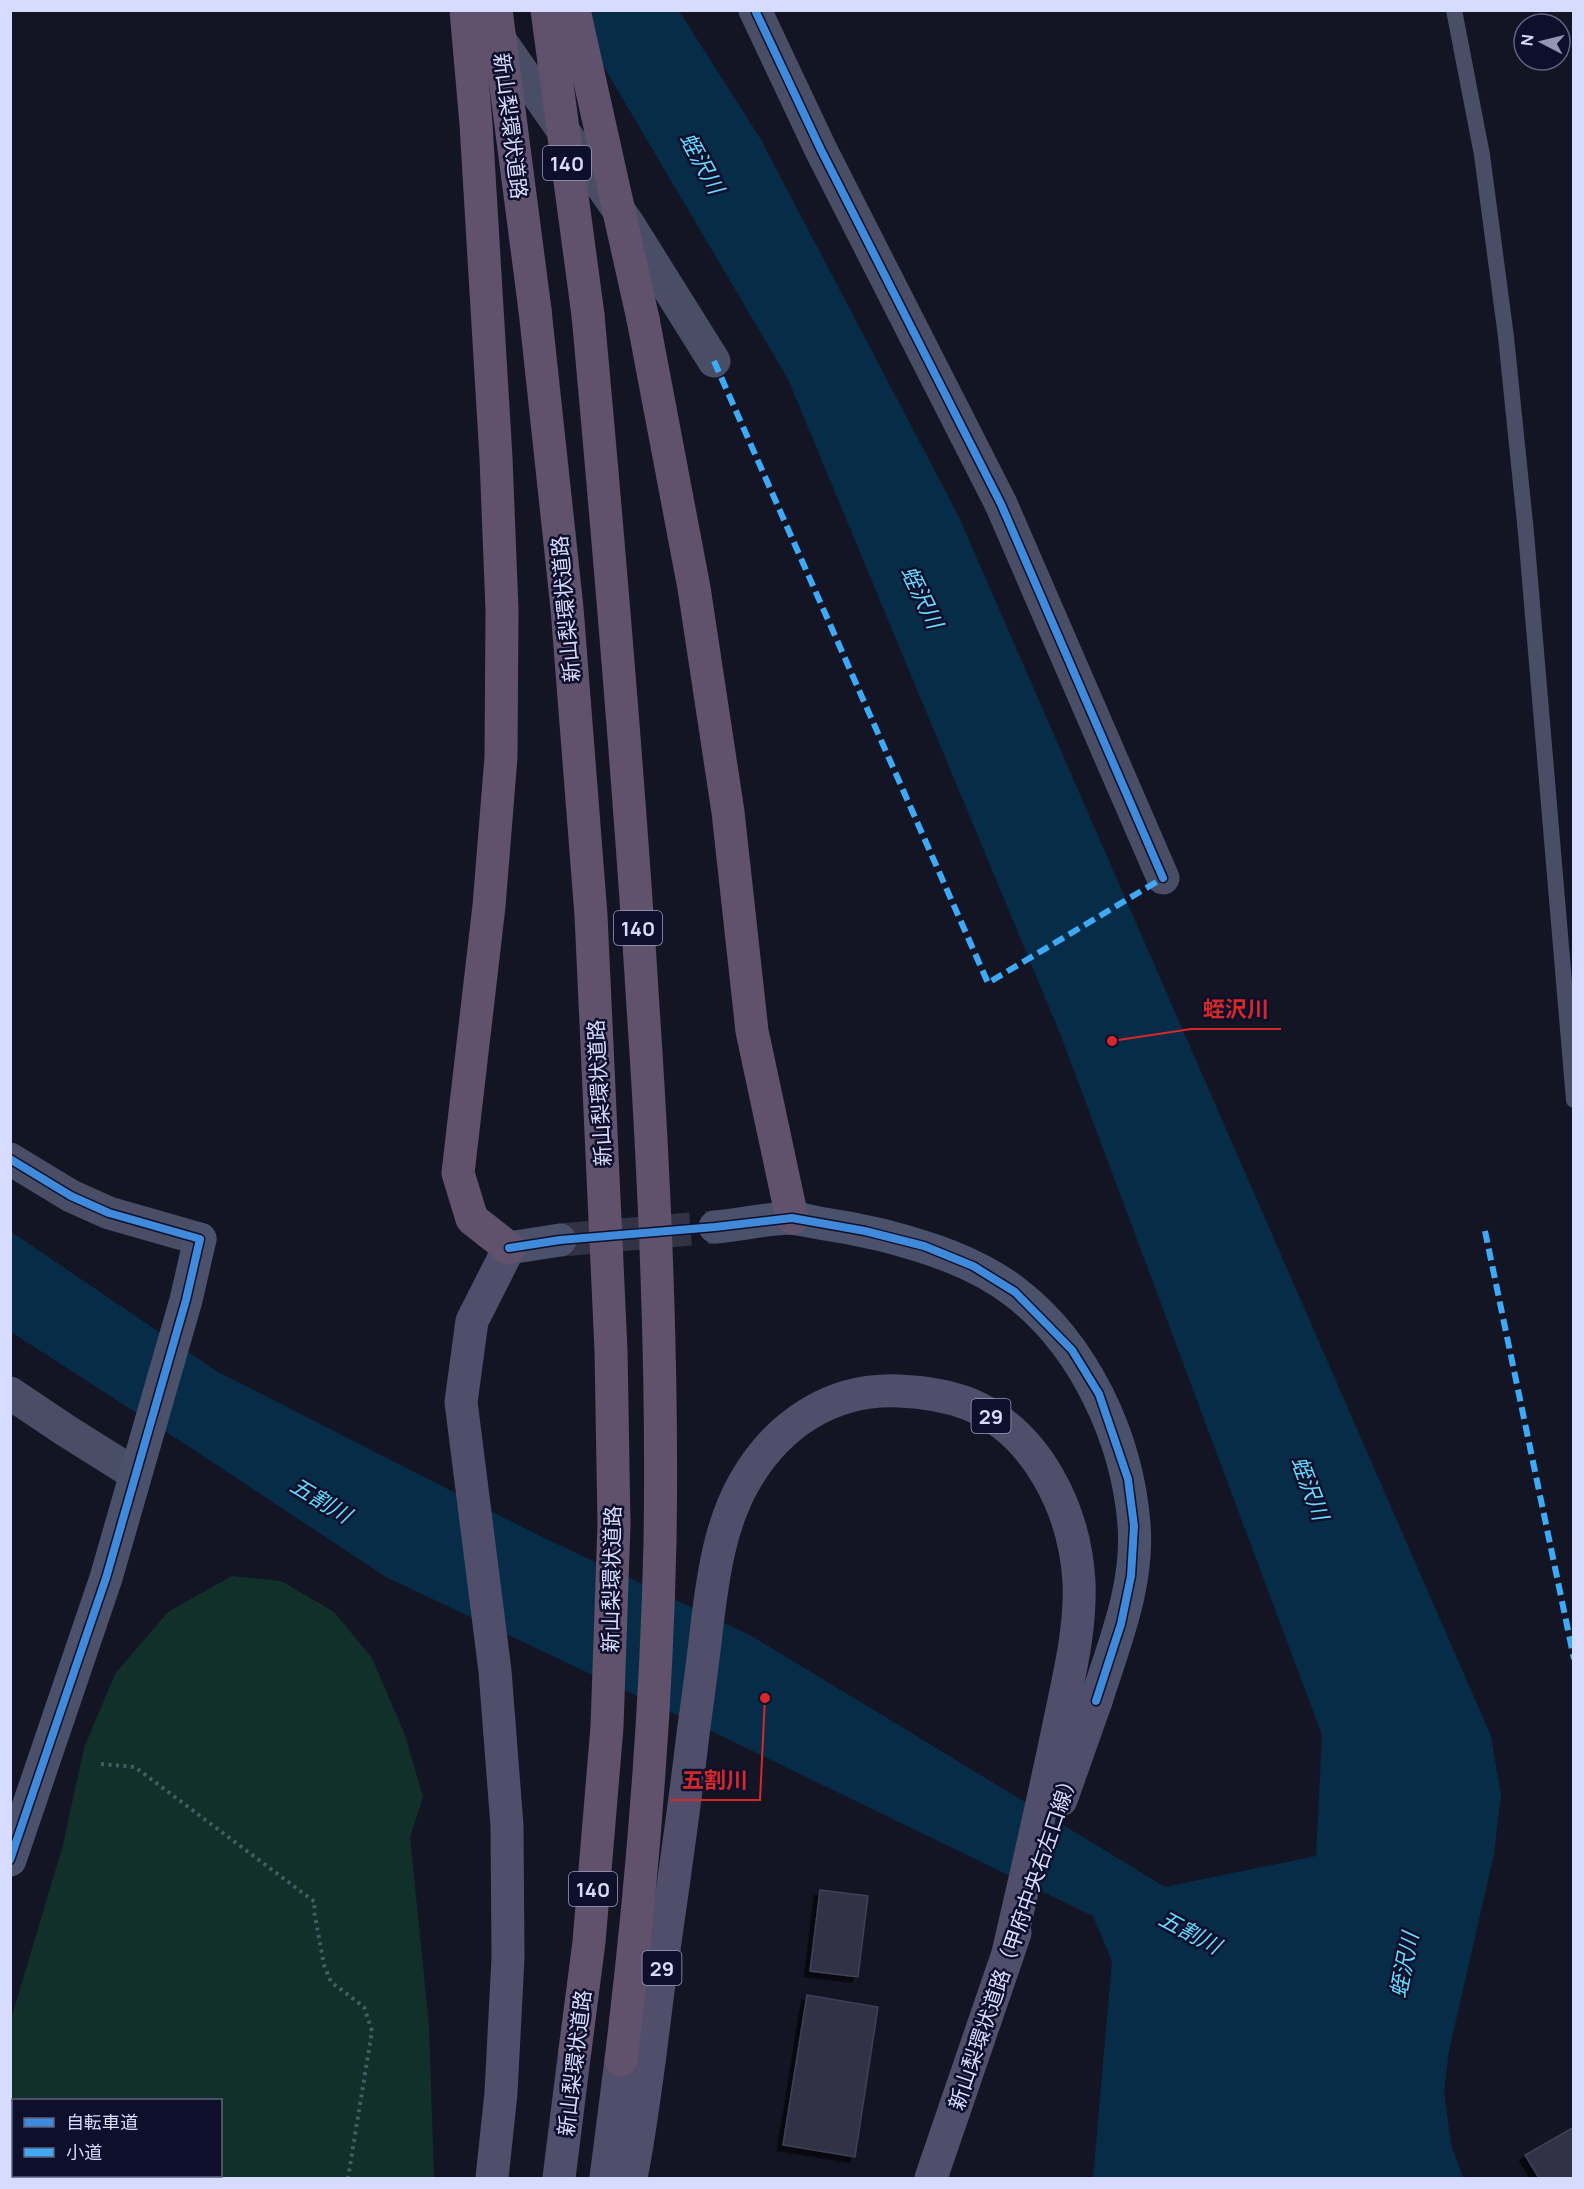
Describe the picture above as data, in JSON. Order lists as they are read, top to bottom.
{
  "streets": {
    "highway": ["新山梨環状道路", "140"],
    "main road": ["29", "新山梨環状道路（甲府中央右左口線）"]
  },
  "crossings": [
    ["29", "新山梨環状道路（甲府中央右左口線）"]
  ],
  "water": ["蛭沢川", "五割川"],
  "places": ["蛭沢川", "五割川"],
  "legend": ["自転車道", "小道"],
  "north": "left"
}
